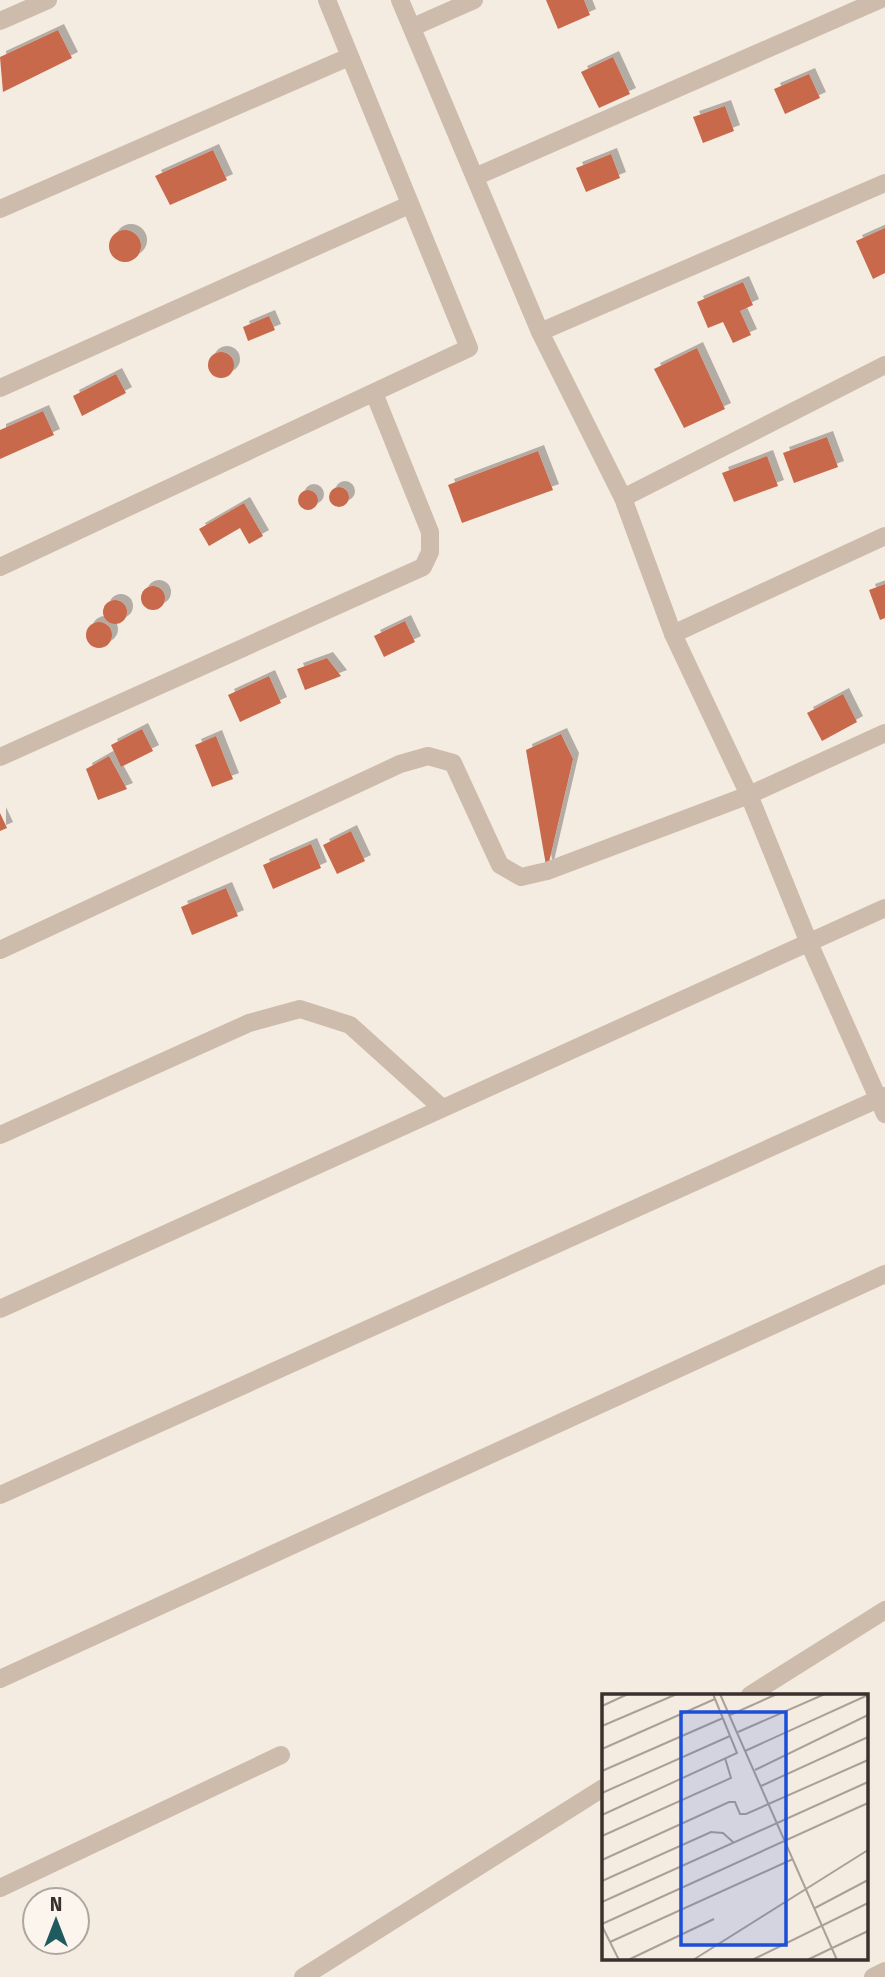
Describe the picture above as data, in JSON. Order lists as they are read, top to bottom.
{
  "north": "top"
}
